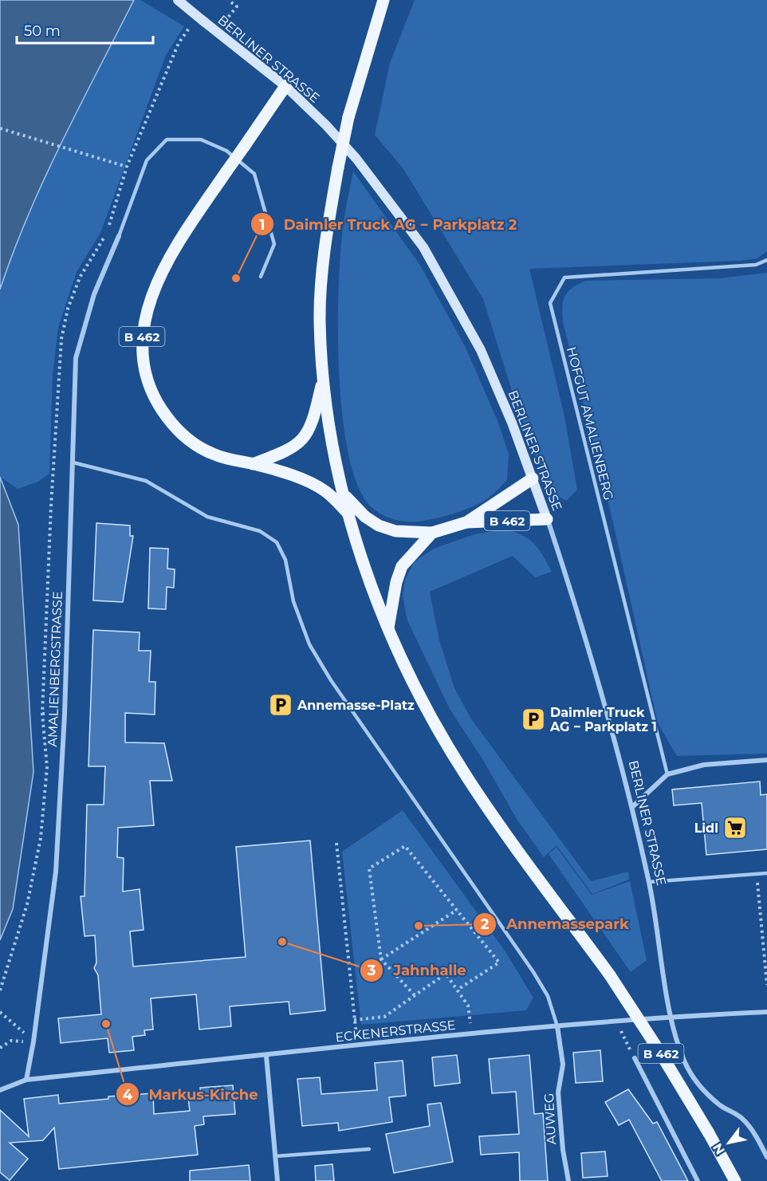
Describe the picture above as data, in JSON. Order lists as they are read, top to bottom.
{
  "streets": {
    "main road": ["BERLINER STRASSE", "B 462"],
    "street": ["AMALIENBERGSTRASSE", "ECKENERSTRASSE", "AUWEG"],
    "lane": ["HOFGUT AMALIENBERG"]
  },
  "crossings": [
    ["BERLINER STRASSE", "B 462"],
    ["BERLINER STRASSE", "ECKENERSTRASSE"],
    ["AMALIENBERGSTRASSE", "ECKENERSTRASSE"],
    ["ECKENERSTRASSE", "AUWEG"]
  ],
  "places": {
    "other": [
      "Daimler Truck AG − Parkplatz 2",
      "Annemassepark",
      "Jahnhalle",
      "Markus-Kirche"
    ],
    "parking": ["Annemasse-Platz", "Daimler Truck AG − Parkplatz 1"],
    "supermarket": ["Lidl"]
  },
  "scale_bar": "50 m",
  "north": "bottom left"
}
